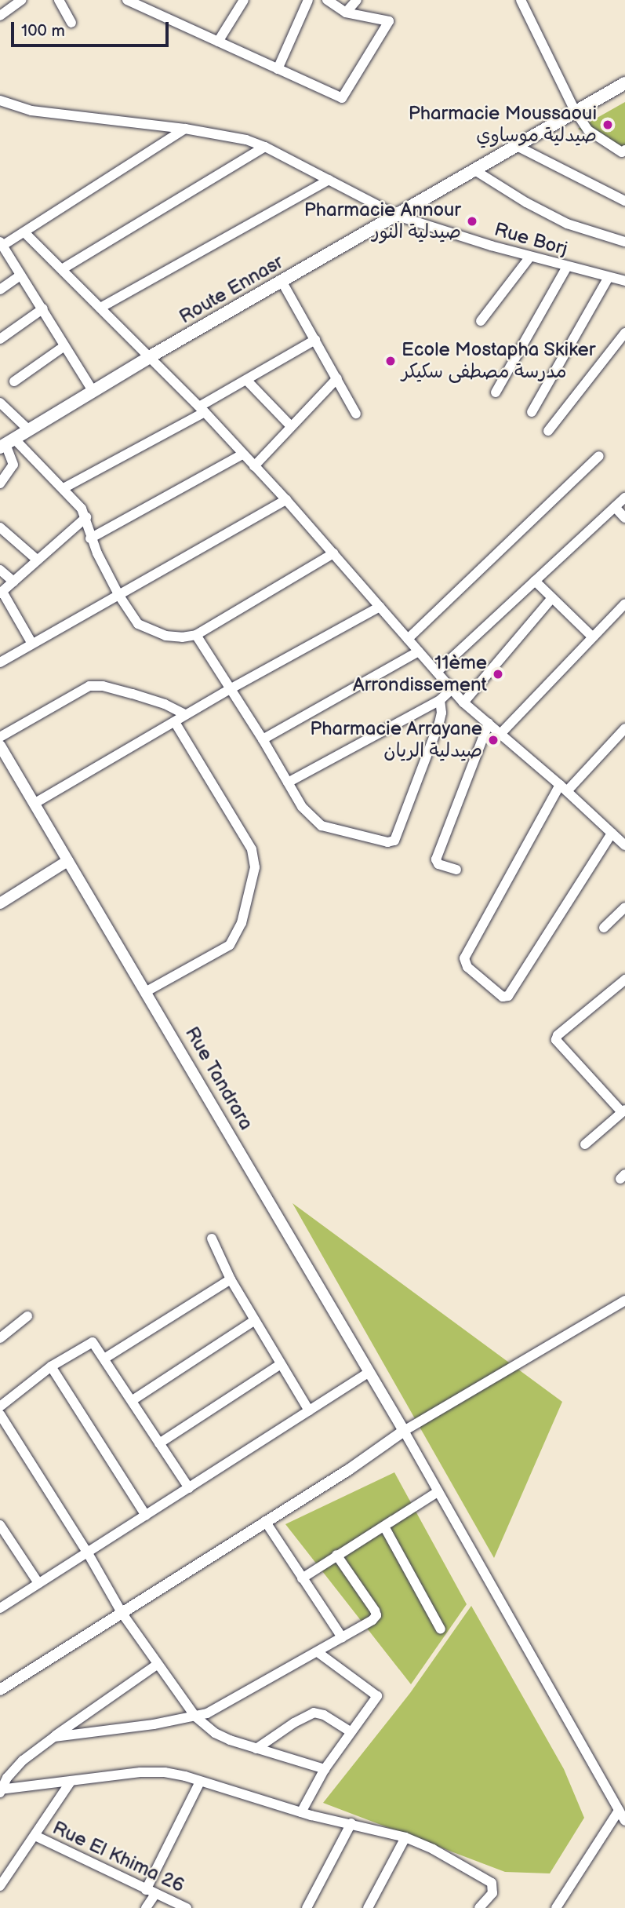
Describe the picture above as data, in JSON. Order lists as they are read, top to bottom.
{
  "streets": {
    "main road": ["Route Ennasr"],
    "street": ["Rue Borj", "Rue Tandrara", "Rue El Khima 26"]
  },
  "crossings": [
    ["Rue Borj", "Route Ennasr"]
  ],
  "places": [
    "Pharmacie Moussaoui صيدلية موساوي",
    "Pharmacie Annour صيدلية النور",
    "Ecole Mostapha Skiker مدرسة مصطفى سكيكر",
    "11ème Arrondissement",
    "Pharmacie Arrayane صيدلية الريان"
  ],
  "scale_bar": "100 m"
}
